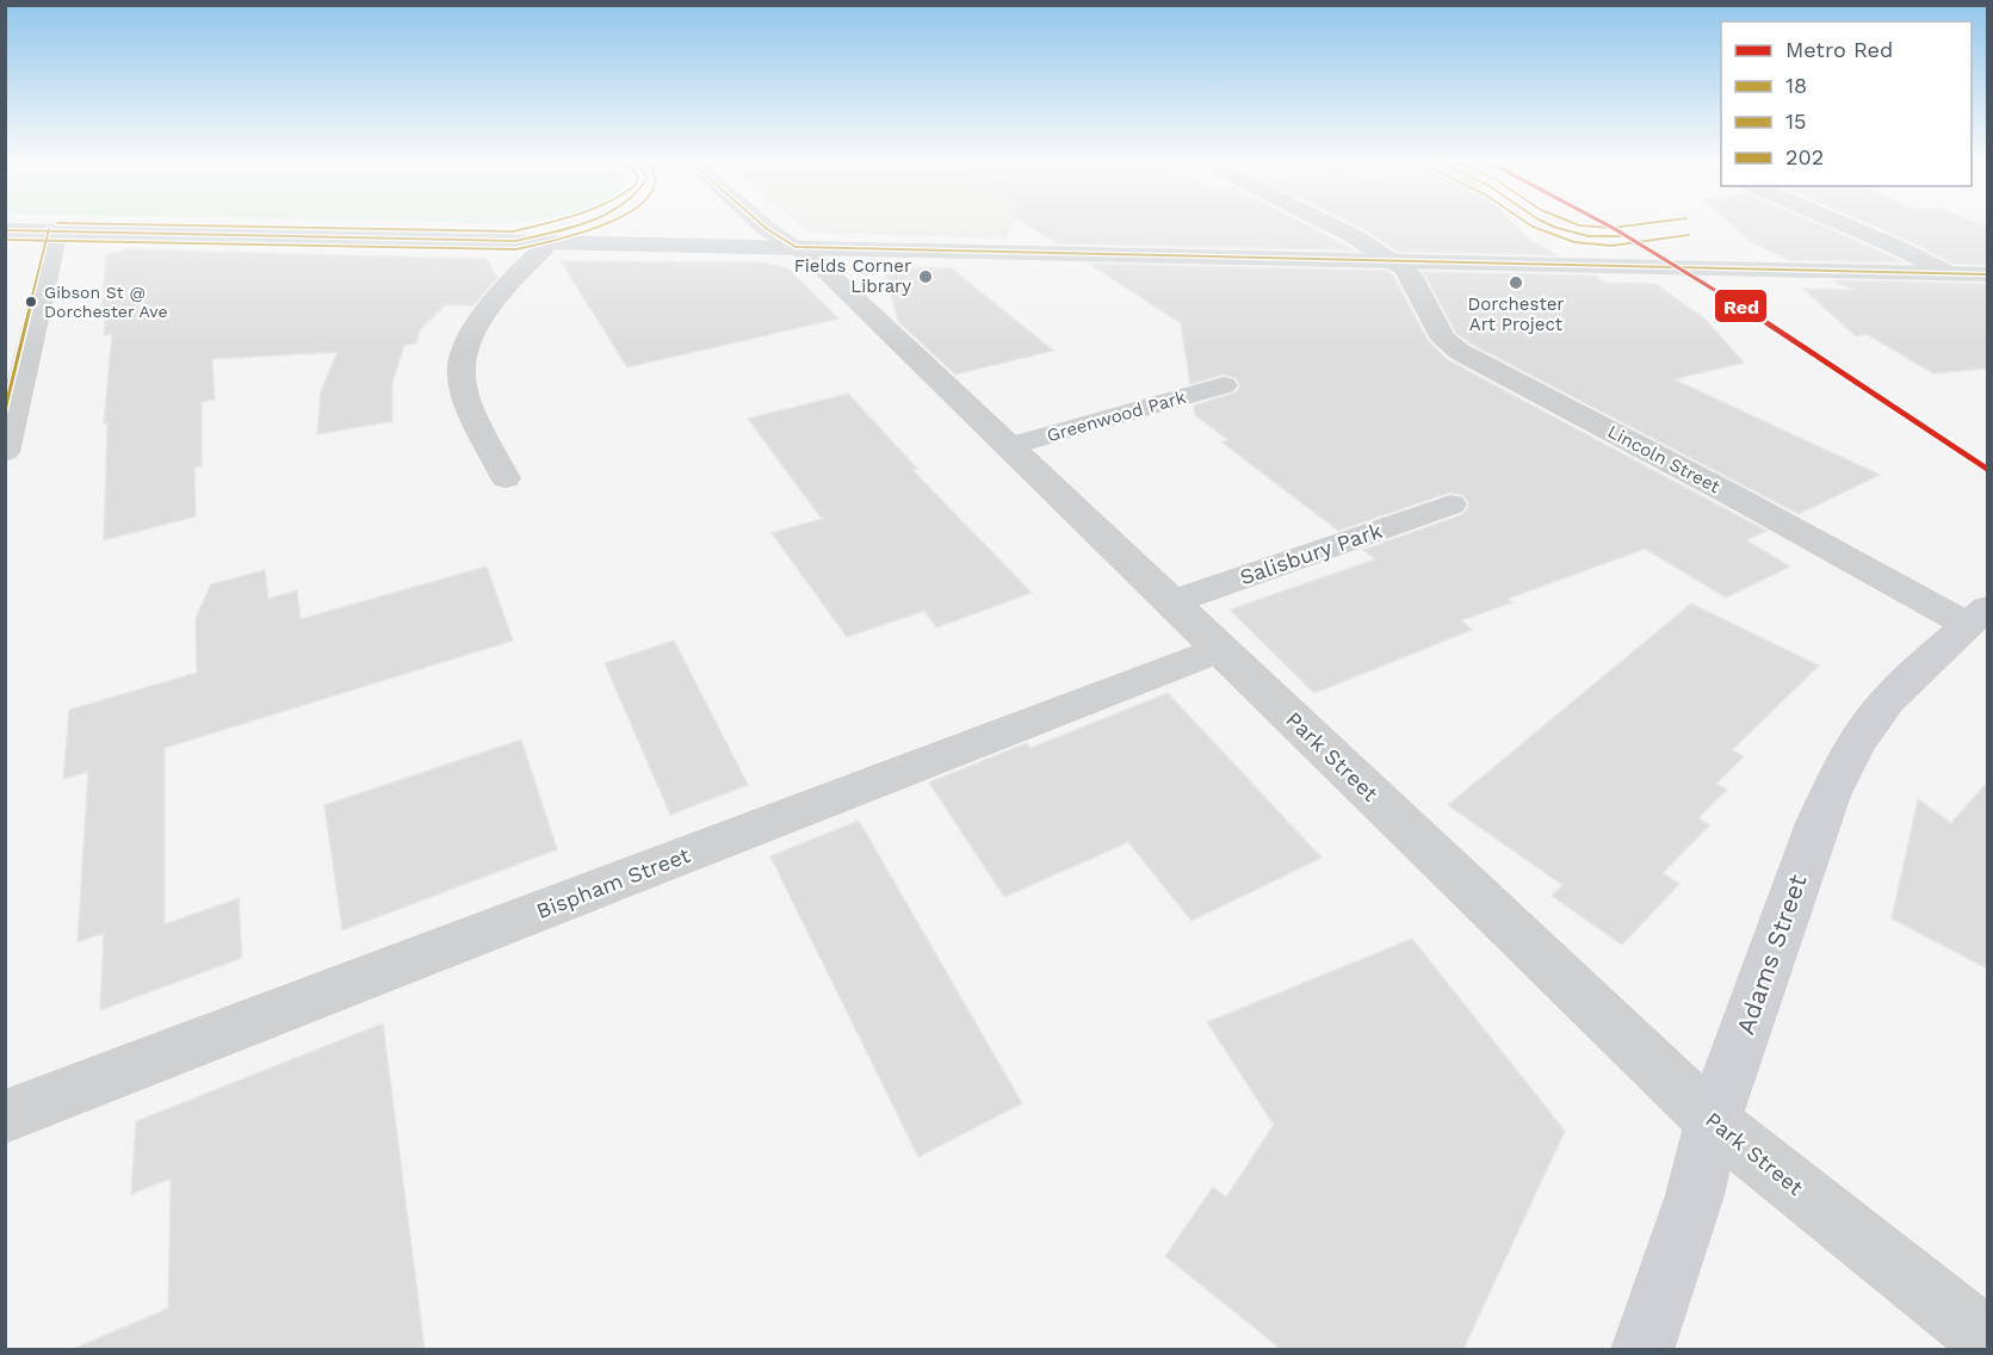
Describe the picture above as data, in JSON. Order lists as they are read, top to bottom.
{
  "streets": {
    "main road": ["Park Street", "Adams Street"],
    "street": [
      "Greenwood Park",
      "Lincoln Street",
      "Salisbury Park",
      "Bispham Street"
    ]
  },
  "crossings": [
    ["Greenwood Park", "Park Street"],
    ["Lincoln Street", "Adams Street"],
    ["Salisbury Park", "Park Street"],
    ["Park Street", "Bispham Street"],
    ["Park Street", "Adams Street"]
  ],
  "places": ["Fields Corner Library", "Dorchester Art Project", "Gibson St @ Dorchester Ave"],
  "lines": [
    "metro line Red",
    "transit line 18",
    "transit line 15",
    "transit line 202"
  ],
  "legend": [
    "Metro Red",
    "18",
    "15",
    "202"
  ]
}
